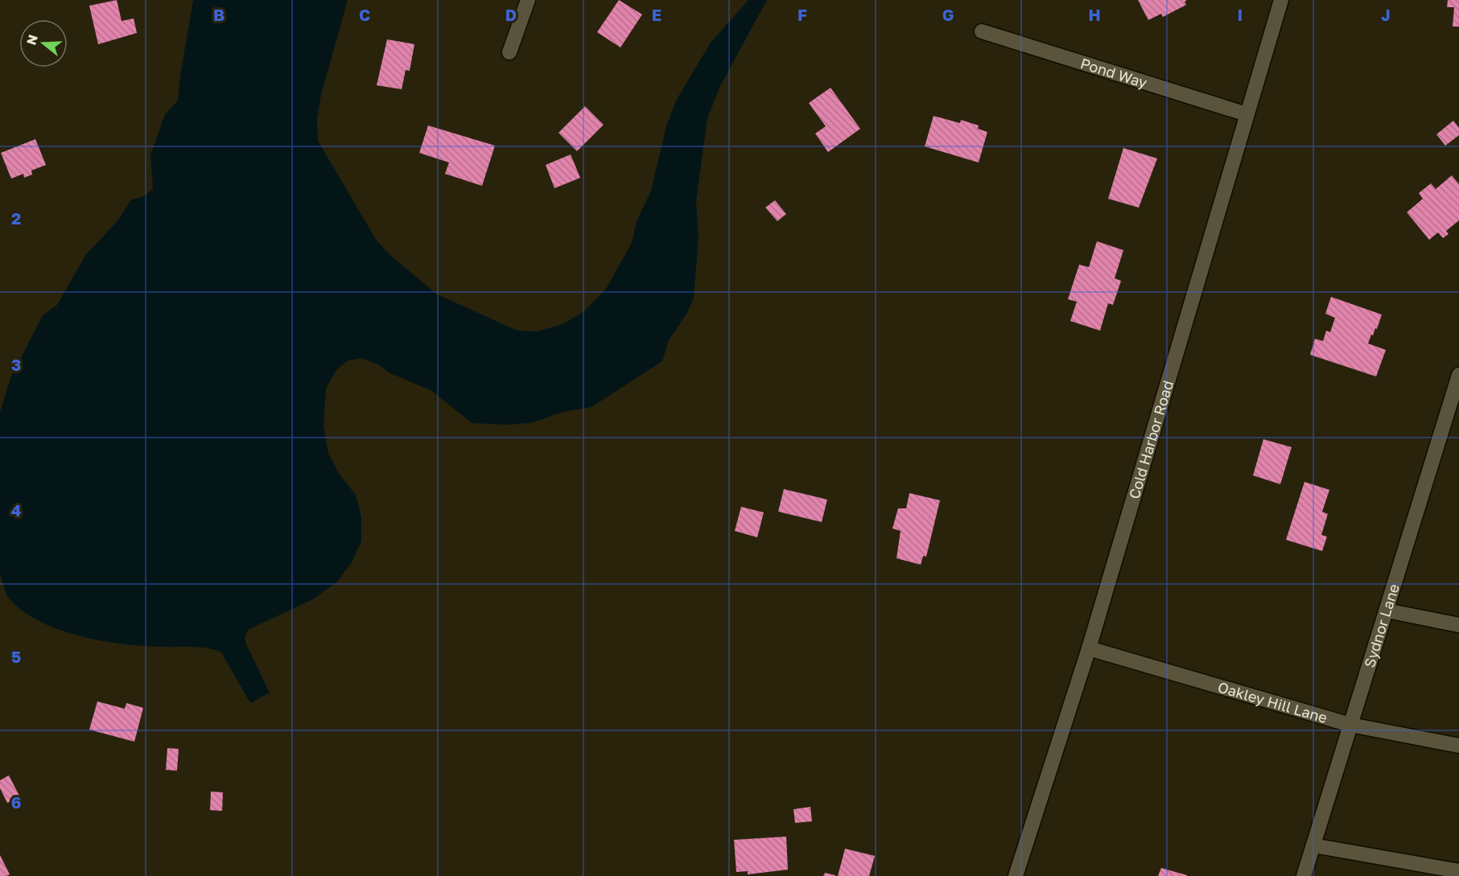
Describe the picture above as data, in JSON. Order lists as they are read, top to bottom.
{
  "streets": {
    "street": [
      "Pond Way",
      "Cold Harbor Road",
      "Sydnor Lane",
      "Oakley Hill Lane"
    ]
  },
  "crossings": [
    ["Pond Way", "Cold Harbor Road"],
    ["Cold Harbor Road", "Oakley Hill Lane"],
    ["Sydnor Lane", "Oakley Hill Lane"]
  ],
  "north": "left",
  "grid": {
    "columns": [
      "B",
      "C",
      "D",
      "E",
      "F",
      "G",
      "H",
      "I",
      "J"
    ],
    "rows": [
      "2",
      "3",
      "4",
      "5",
      "6"
    ]
  }
}
